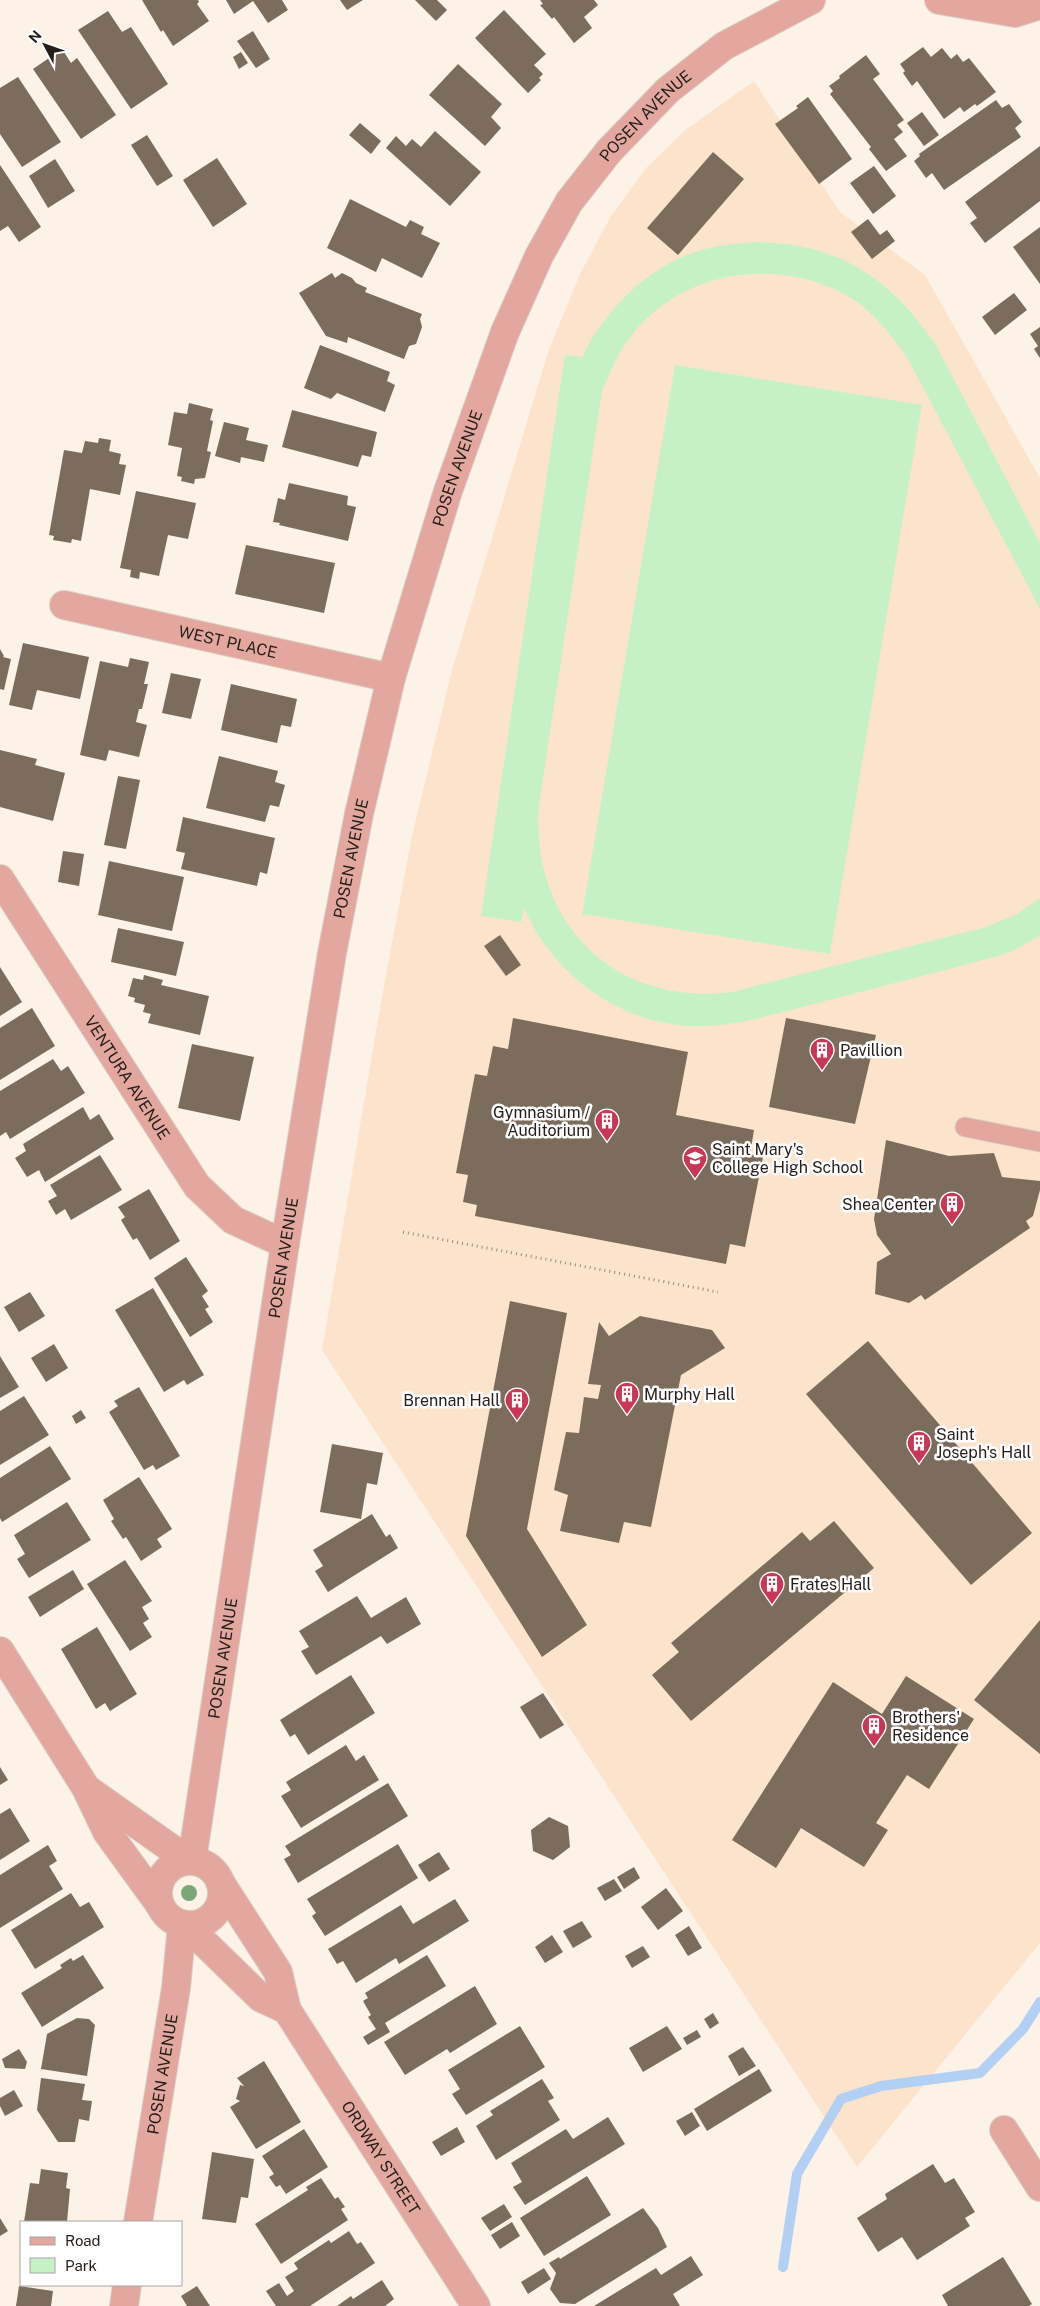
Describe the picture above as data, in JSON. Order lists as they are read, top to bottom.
{
  "streets": {
    "street": [
      "POSEN AVENUE",
      "WEST PLACE",
      "VENTURA AVENUE",
      "ORDWAY STREET"
    ]
  },
  "crossings": [
    ["POSEN AVENUE", "WEST PLACE"],
    ["POSEN AVENUE", "VENTURA AVENUE"],
    ["POSEN AVENUE", "ORDWAY STREET"]
  ],
  "places": {
    "building": [
      "Pavillion",
      "Gymnasium / Auditorium",
      "Shea Center",
      "Murphy Hall",
      "Brennan Hall",
      "Saint Joseph's Hall",
      "Frates Hall",
      "Brothers' Residence"
    ],
    "school or university": ["Saint Mary's College High School"]
  },
  "legend": ["Road", "Park"],
  "north": "top left"
}
